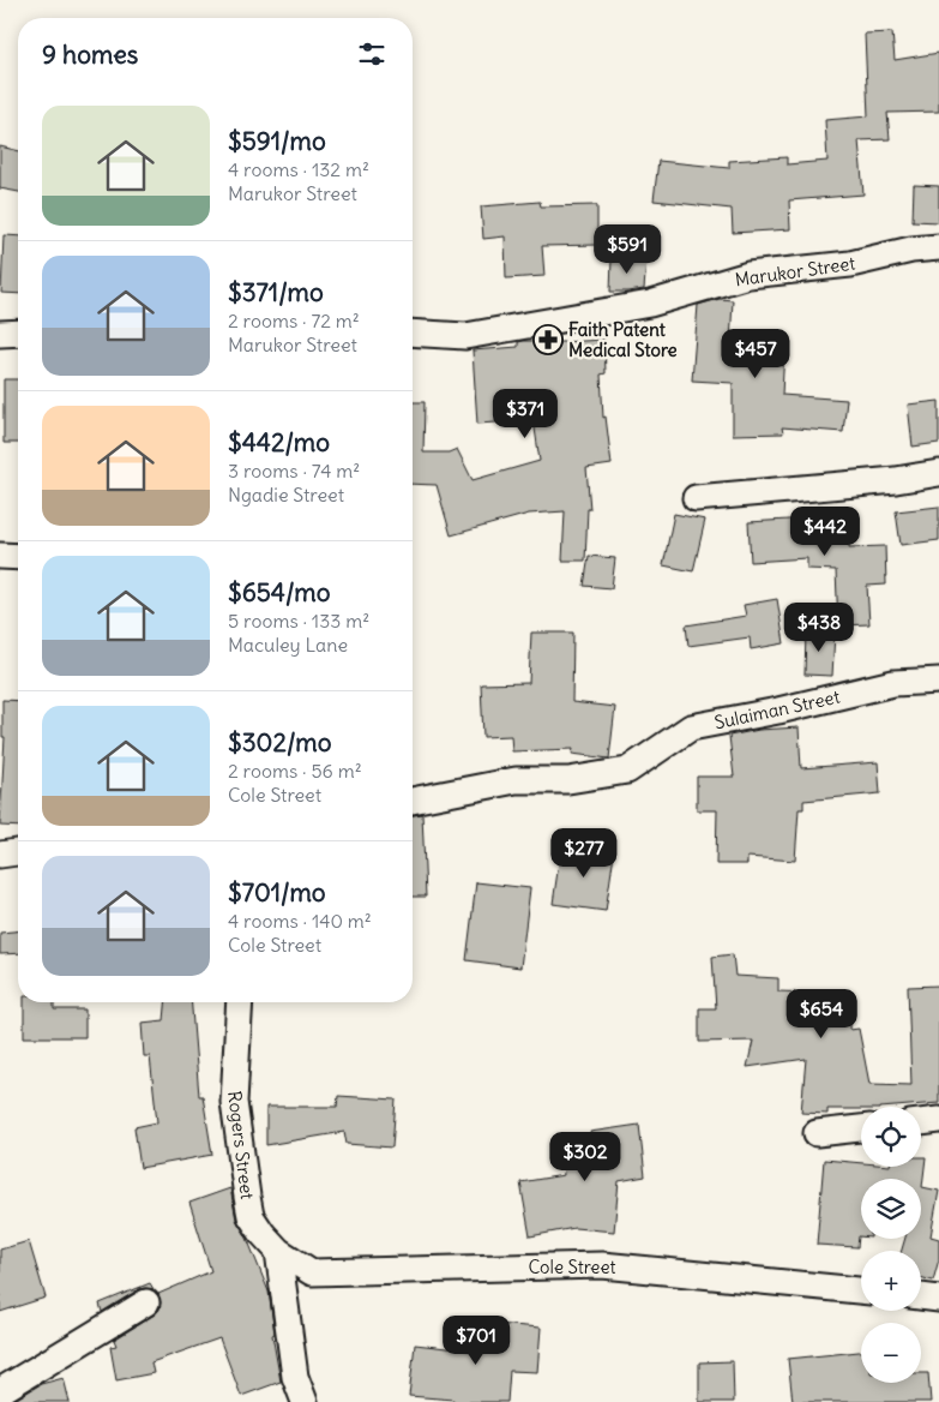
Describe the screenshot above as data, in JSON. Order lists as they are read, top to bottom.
{
  "streets": {
    "street": [
      "Marukor Street",
      "Sulaiman Street",
      "Rogers Street",
      "Cole Street"
    ]
  },
  "crossings": [
    ["Rogers Street", "Cole Street"]
  ],
  "places": {
    "pharmacy": ["Faith Patent Medical Store"]
  },
  "page": {
    "heading": "9 homes",
    "list": [
      {
        "name": "$591/mo",
        "note": "4 rooms · 132 m² · Marukor Street"
      },
      {
        "name": "$371/mo",
        "note": "2 rooms · 72 m² · Marukor Street"
      },
      {
        "name": "$442/mo",
        "note": "3 rooms · 74 m² · Ngadie Street"
      },
      {
        "name": "$654/mo",
        "note": "5 rooms · 133 m² · Maculey Lane"
      },
      {
        "name": "$302/mo",
        "note": "2 rooms · 56 m² · Cole Street"
      },
      {
        "name": "$701/mo",
        "note": "4 rooms · 140 m² · Cole Street"
      }
    ],
    "price": [
      "$591",
      "$457",
      "$371",
      "$442",
      "$438",
      "$277",
      "$654",
      "$302",
      "$701"
    ],
    "map_buttons": ["+", "−"]
  }
}
